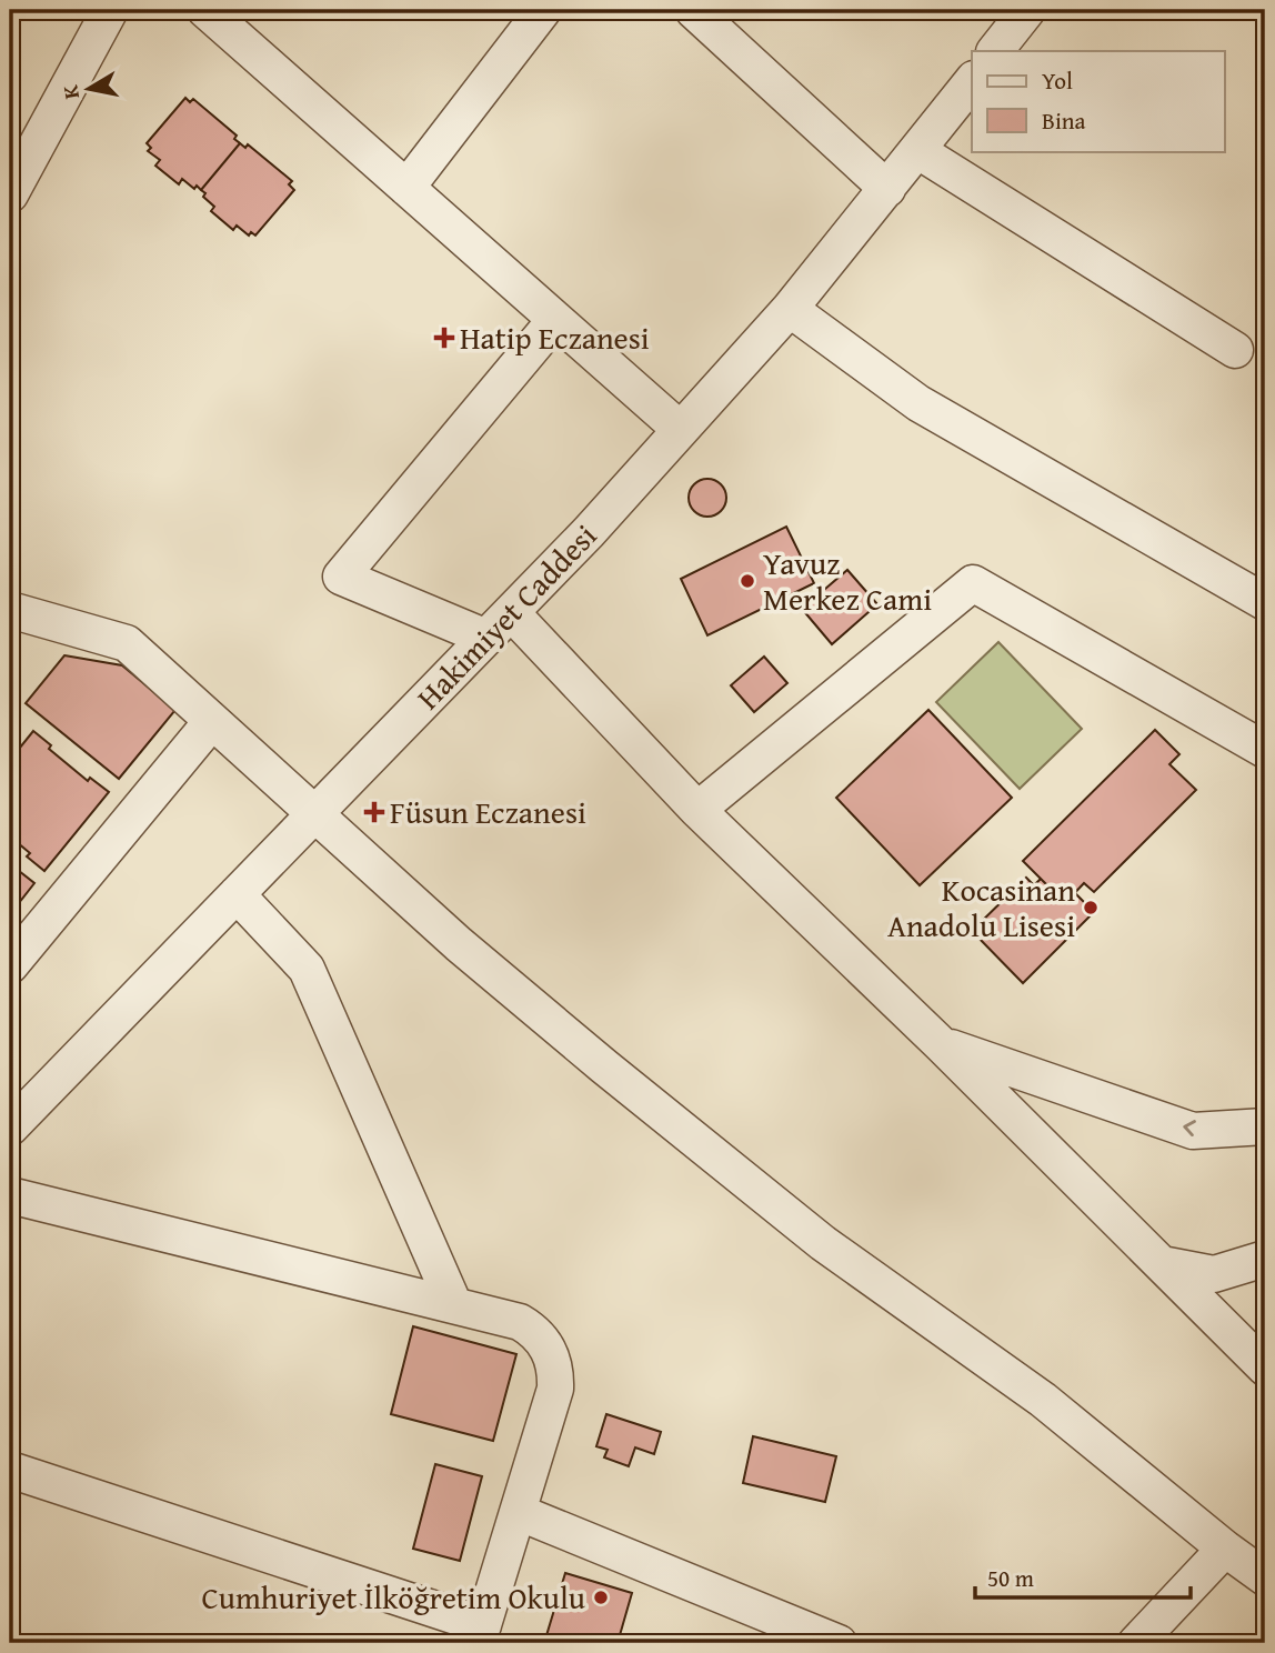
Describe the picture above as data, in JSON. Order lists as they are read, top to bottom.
{
  "streets": {
    "street": ["Hakimiyet Caddesi"]
  },
  "places": {
    "health": ["Hatip Eczanesi", "Füsun Eczanesi"],
    "other": ["Yavuz Merkez Cami", "Kocasinan Anadolu Lisesi", "Cumhuriyet İlköğretim Okulu"]
  },
  "legend": ["Yol", "Bina"],
  "scale_bar": "50 m",
  "north": "left"
}
